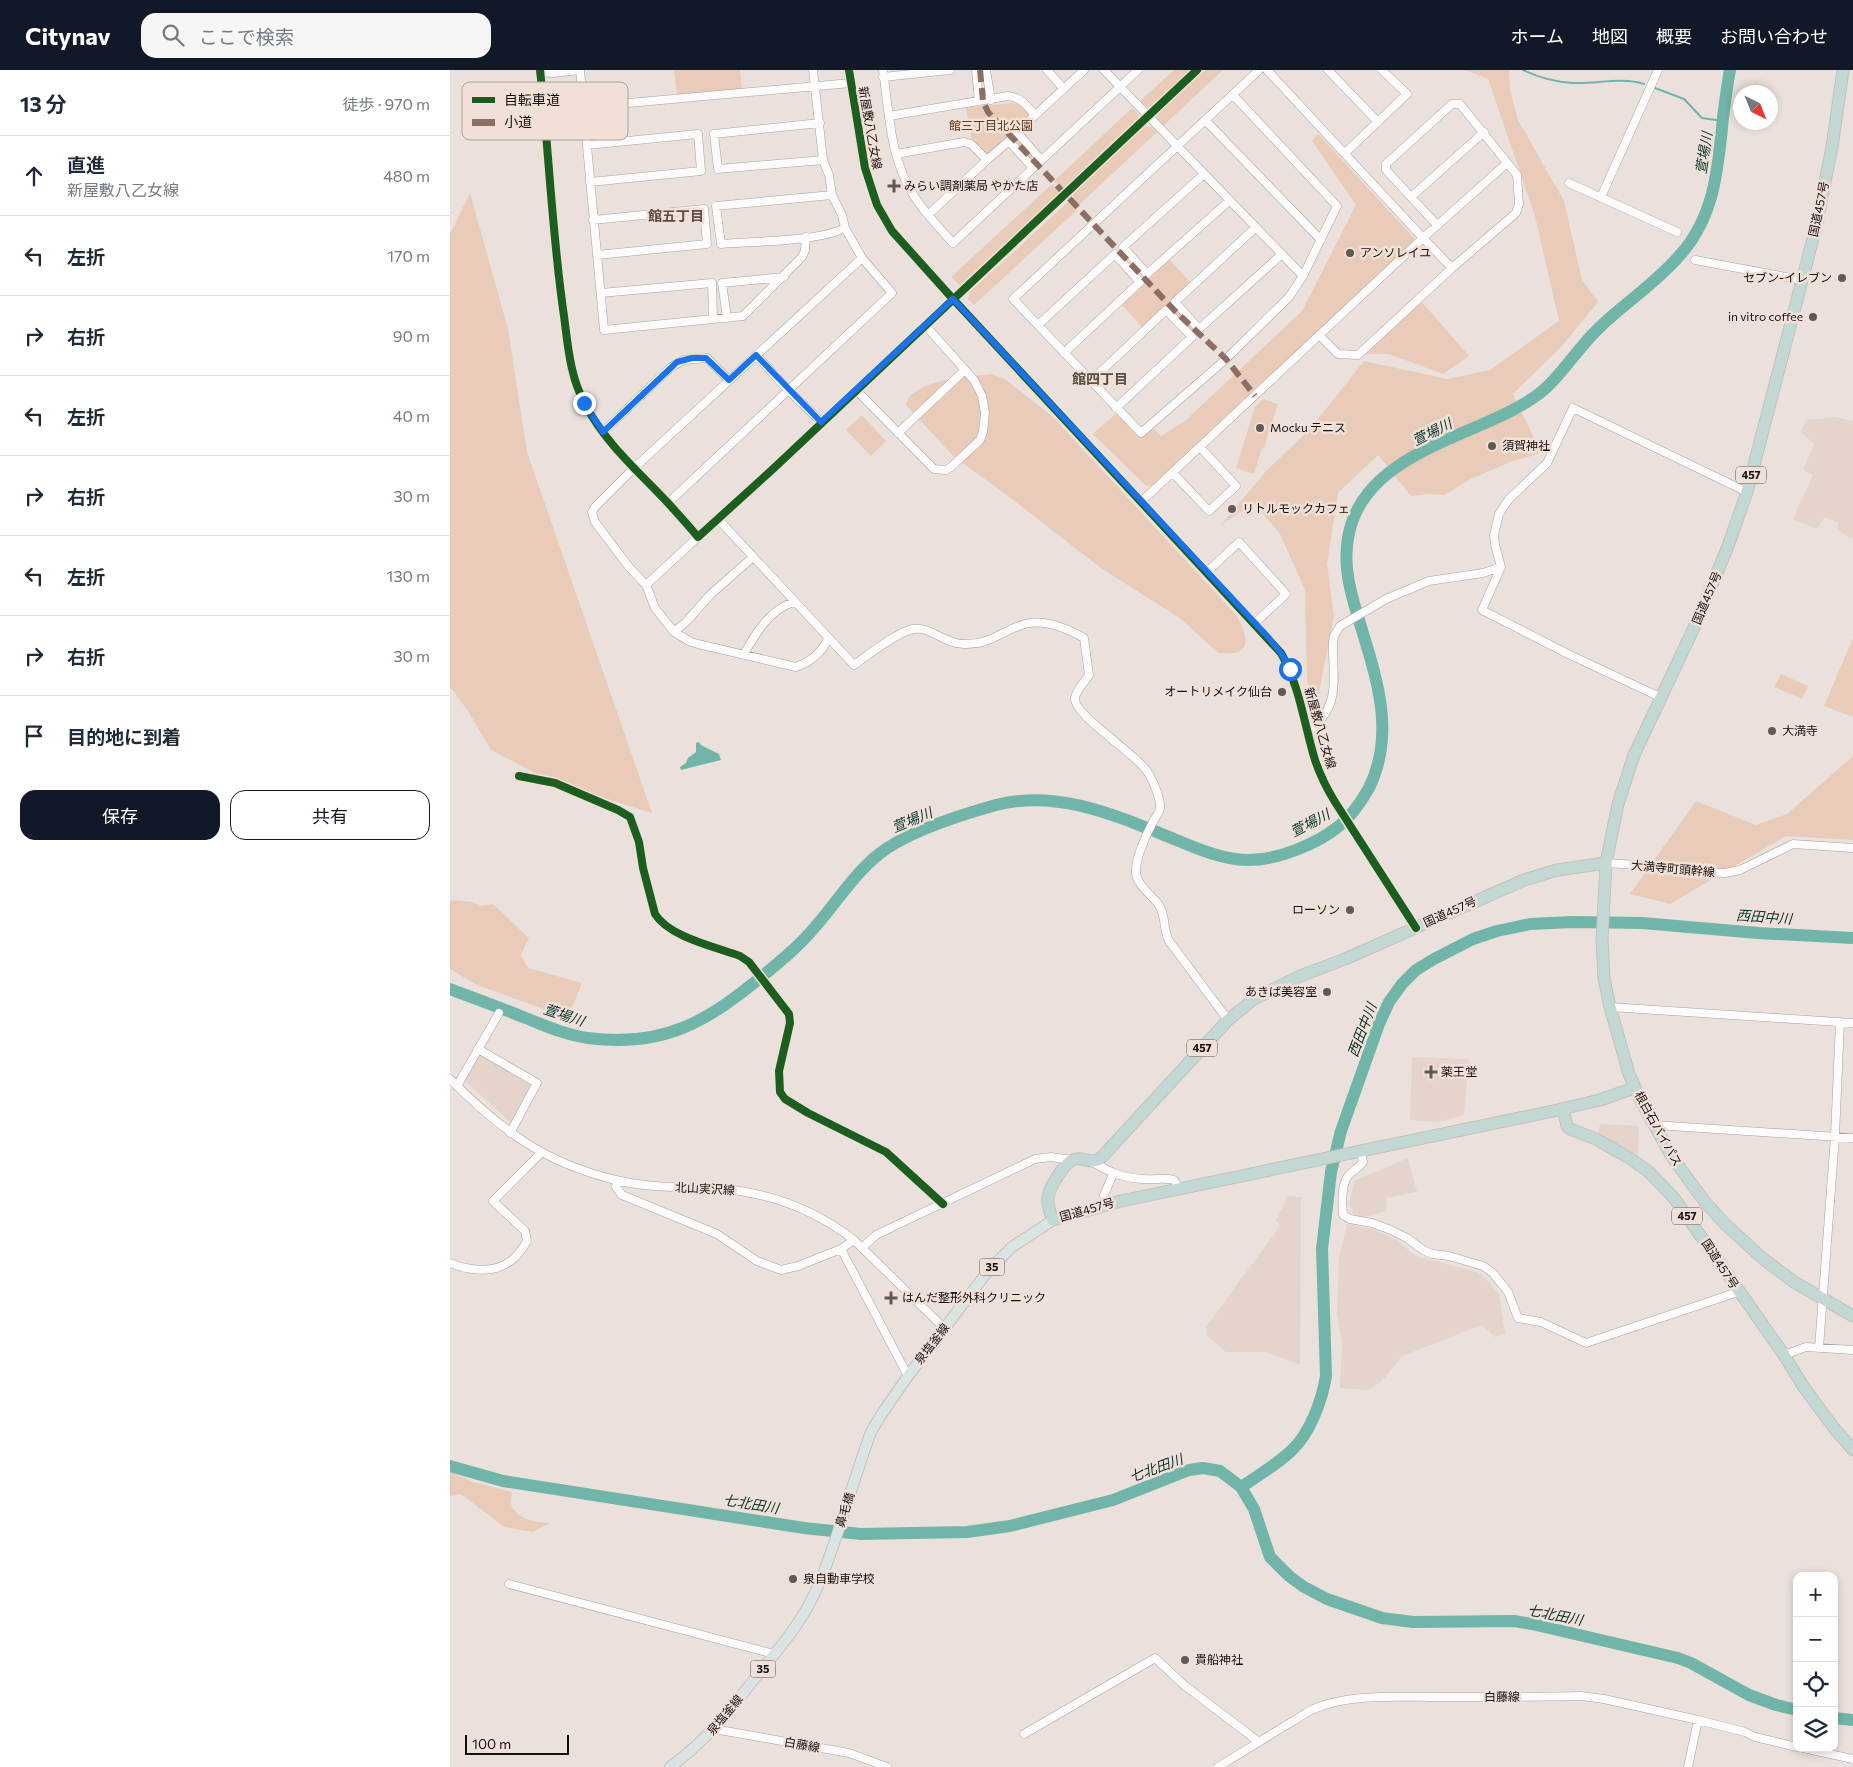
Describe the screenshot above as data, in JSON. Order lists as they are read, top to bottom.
{
  "streets": {
    "highway": ["国道457号", "457", "根白石バイパス"],
    "main road": ["35", "泉塩釜線", "鼻毛橋"],
    "street": [
      "新屋敷八乙女線",
      "大満寺町頭幹線",
      "北山実沢線",
      "白藤線"
    ]
  },
  "crossings": [
    ["新屋敷八乙女線", "国道457号"],
    ["国道457号", "大満寺町頭幹線"],
    ["国道457号", "根白石バイパス"],
    ["国道457号", "泉塩釜線"],
    ["大満寺町頭幹線", "根白石バイパス"],
    ["北山実沢線", "泉塩釜線"],
    ["泉塩釜線", "鼻毛橋"],
    ["泉塩釜線", "白藤線"]
  ],
  "districts": ["館五丁目", "館四丁目"],
  "water": ["萱場川", "西田中川", "七北田川"],
  "parks": ["館三丁目北公園"],
  "places": {
    "health": ["みらい調剤薬局 やかた店", "薬王堂", "はんだ整形外科クリニック"],
    "other": [
      "アンソレイユ",
      "セブン-イレブン",
      "in vitro coffee",
      "Mocku テニス",
      "須賀神社",
      "リトルモックカフェ",
      "オートリメイク仙台",
      "大満寺",
      "ローソン",
      "あきば美容室",
      "泉自動車学校",
      "貴船神社"
    ]
  },
  "legend": ["自転車道", "小道"],
  "scale_bar": "100 m",
  "north": "bottom right",
  "page": {
    "header": "Citynav",
    "search": "ここで検索",
    "nav": [
      "ホーム",
      "地図",
      "概要",
      "お問い合わせ"
    ],
    "heading": ["13 分", "徒歩 · 970 m"],
    "list": [
      ["直進", "新屋敷八乙女線", "480 m"],
      ["左折", "170 m"],
      ["右折", "90 m"],
      ["左折", "40 m"],
      ["右折", "30 m"],
      ["左折", "130 m"],
      ["右折", "30 m"],
      "目的地に到着"
    ],
    "buttons": ["保存", "共有"],
    "map_buttons": ["+", "−"],
    "scale": "100 m"
  }
}
